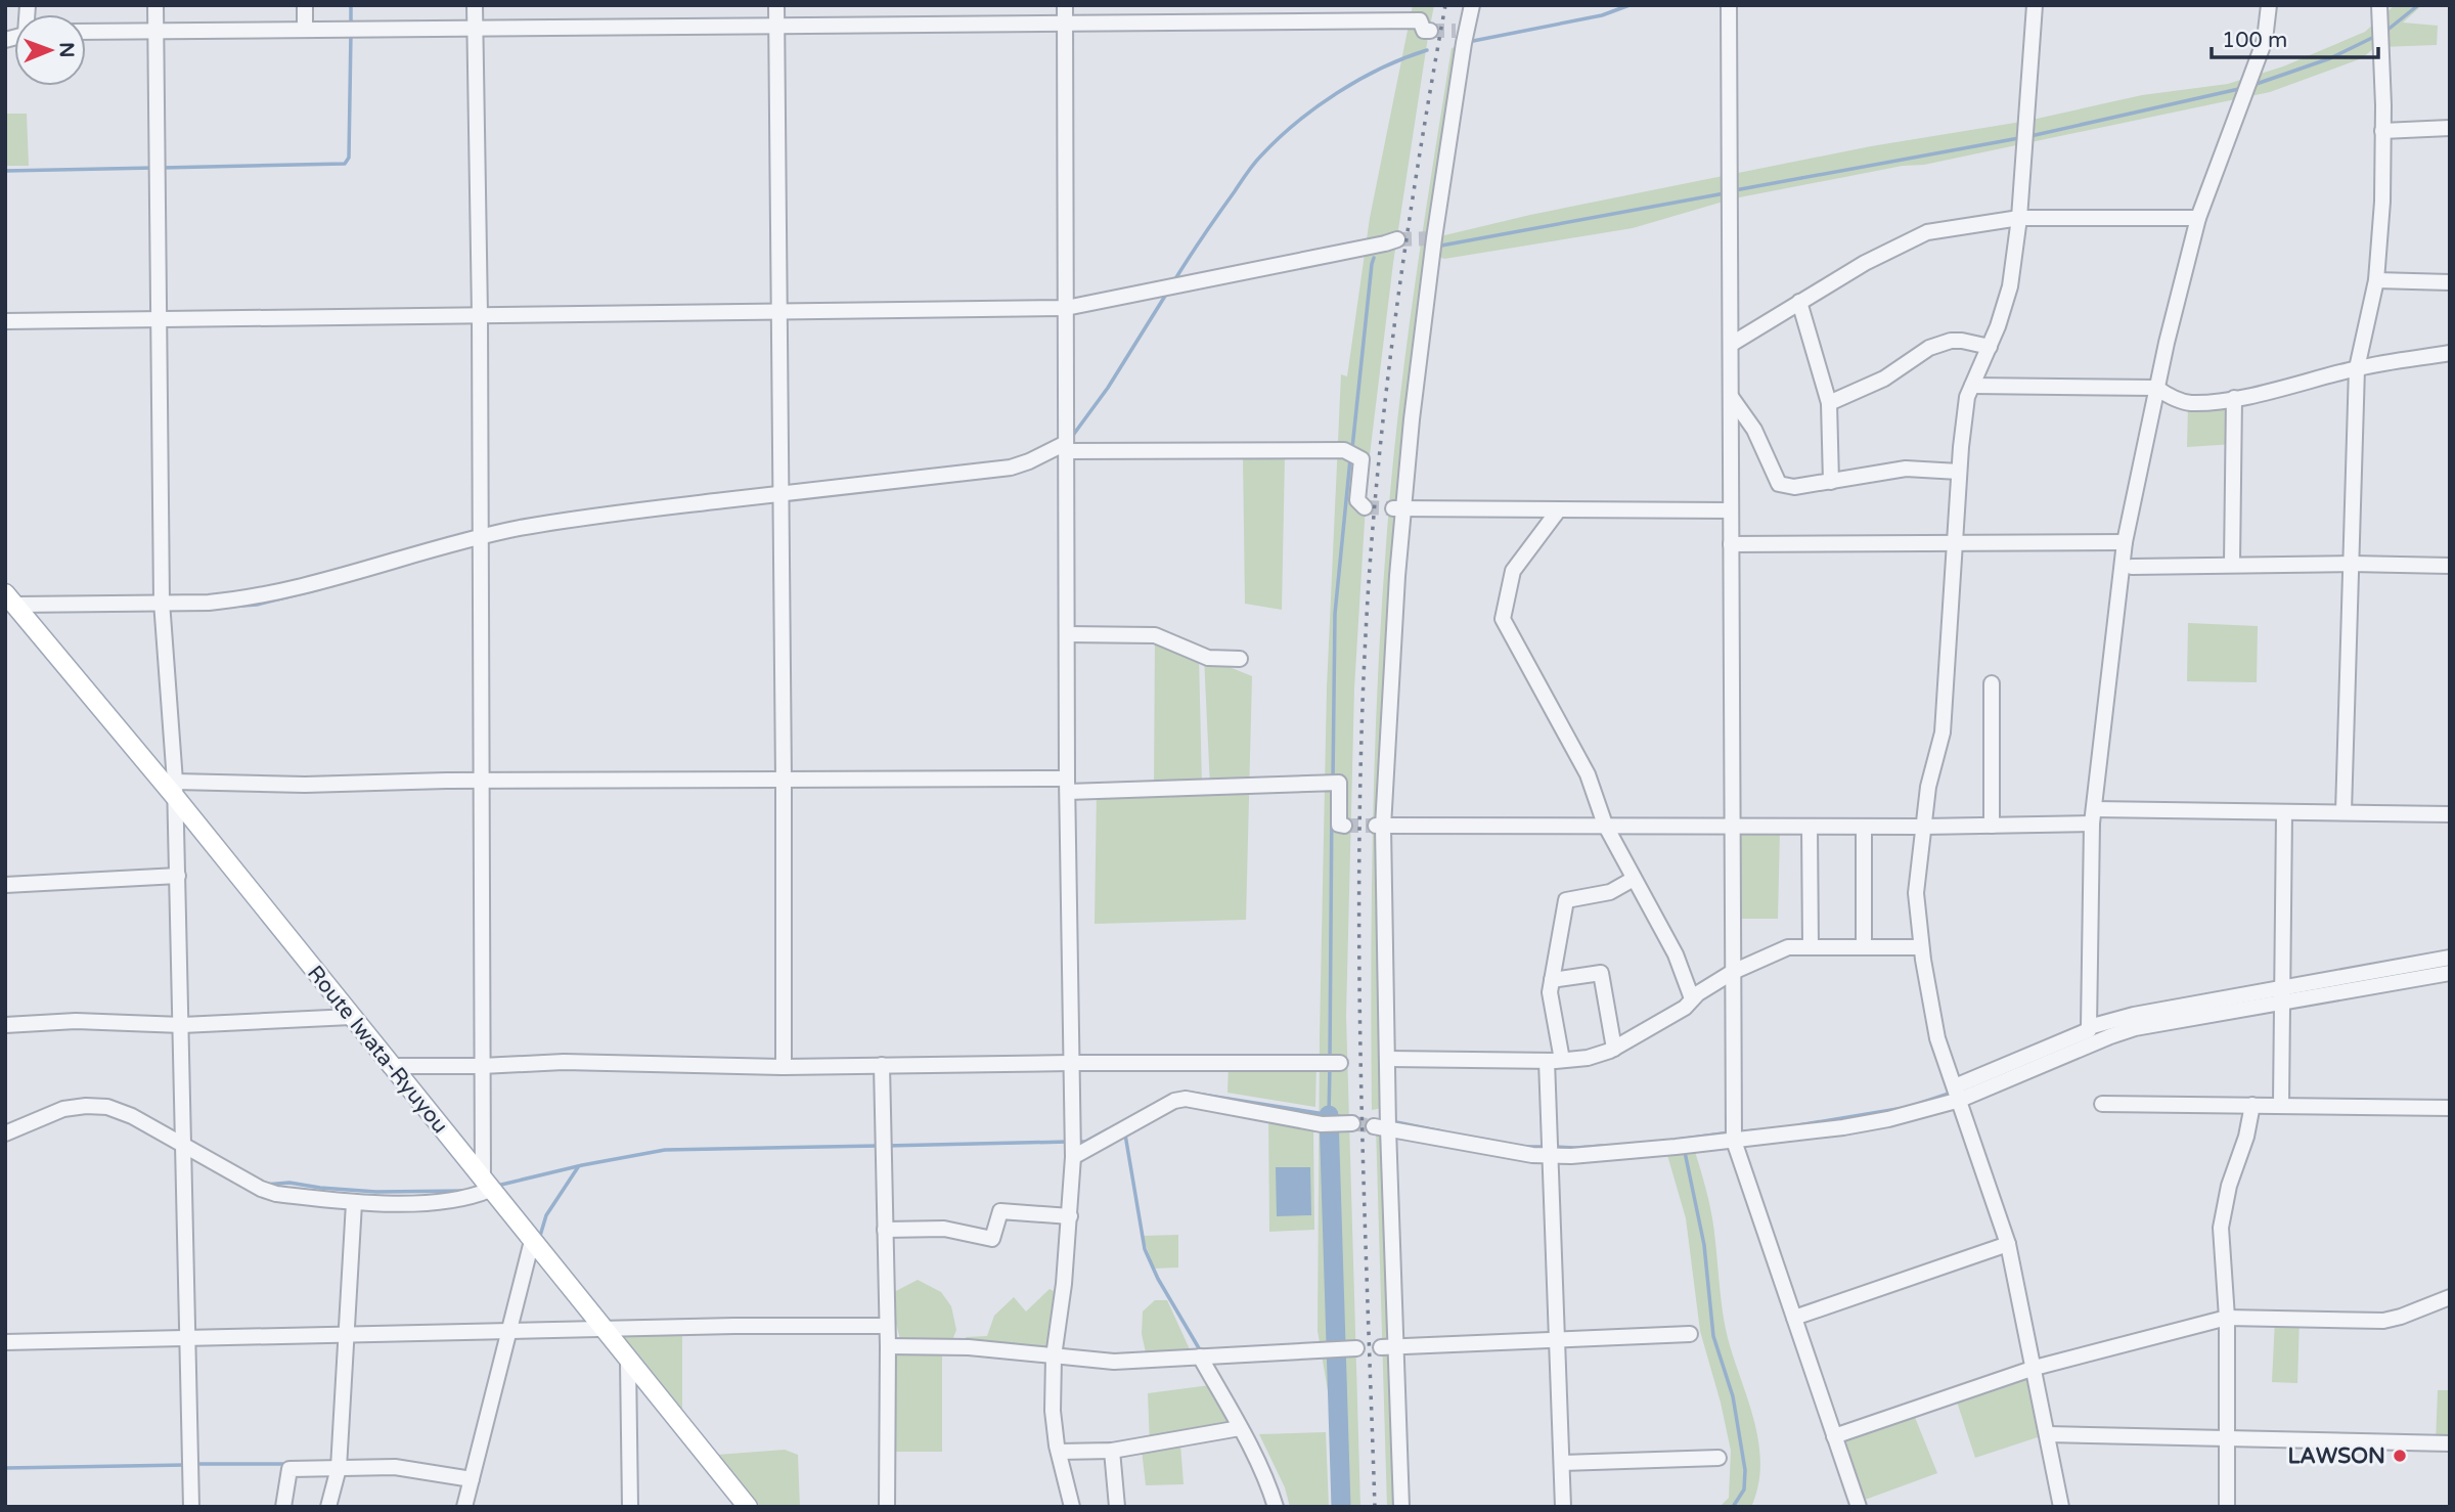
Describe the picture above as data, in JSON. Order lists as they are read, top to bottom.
{
  "streets": {
    "main road": ["Route Iwata-Ryuyou"]
  },
  "places": ["LAWSON"],
  "scale_bar": "100 m",
  "north": "right"
}
